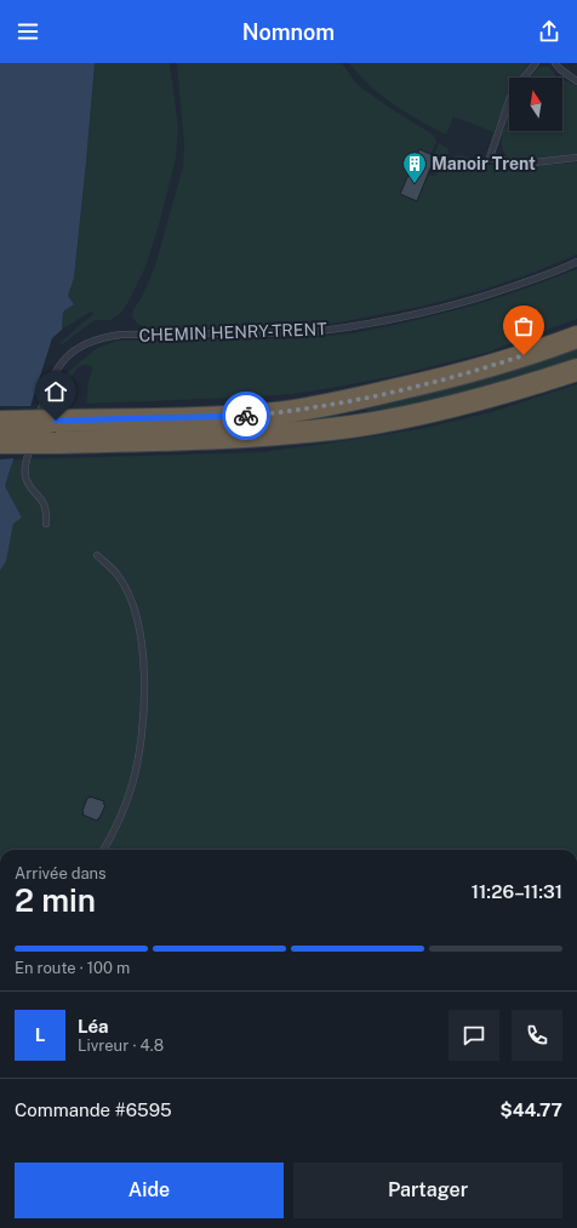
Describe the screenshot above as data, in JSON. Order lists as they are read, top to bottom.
{
  "streets": {
    "lane": ["CHEMIN HENRY-TRENT"]
  },
  "places": {
    "building": ["Manoir Trent"]
  },
  "north": "top",
  "page": {
    "header": "Nomnom",
    "heading": ["2 min", "Arrivée dans", "11:26–11:31"],
    "panel": [
      "Léa",
      "Livreur · 4.8",
      "Commande #6595",
      "$44.77"
    ],
    "bar": "En route · 100 m",
    "round": "L",
    "buttons": ["Aide", "Partager"]
  }
}
